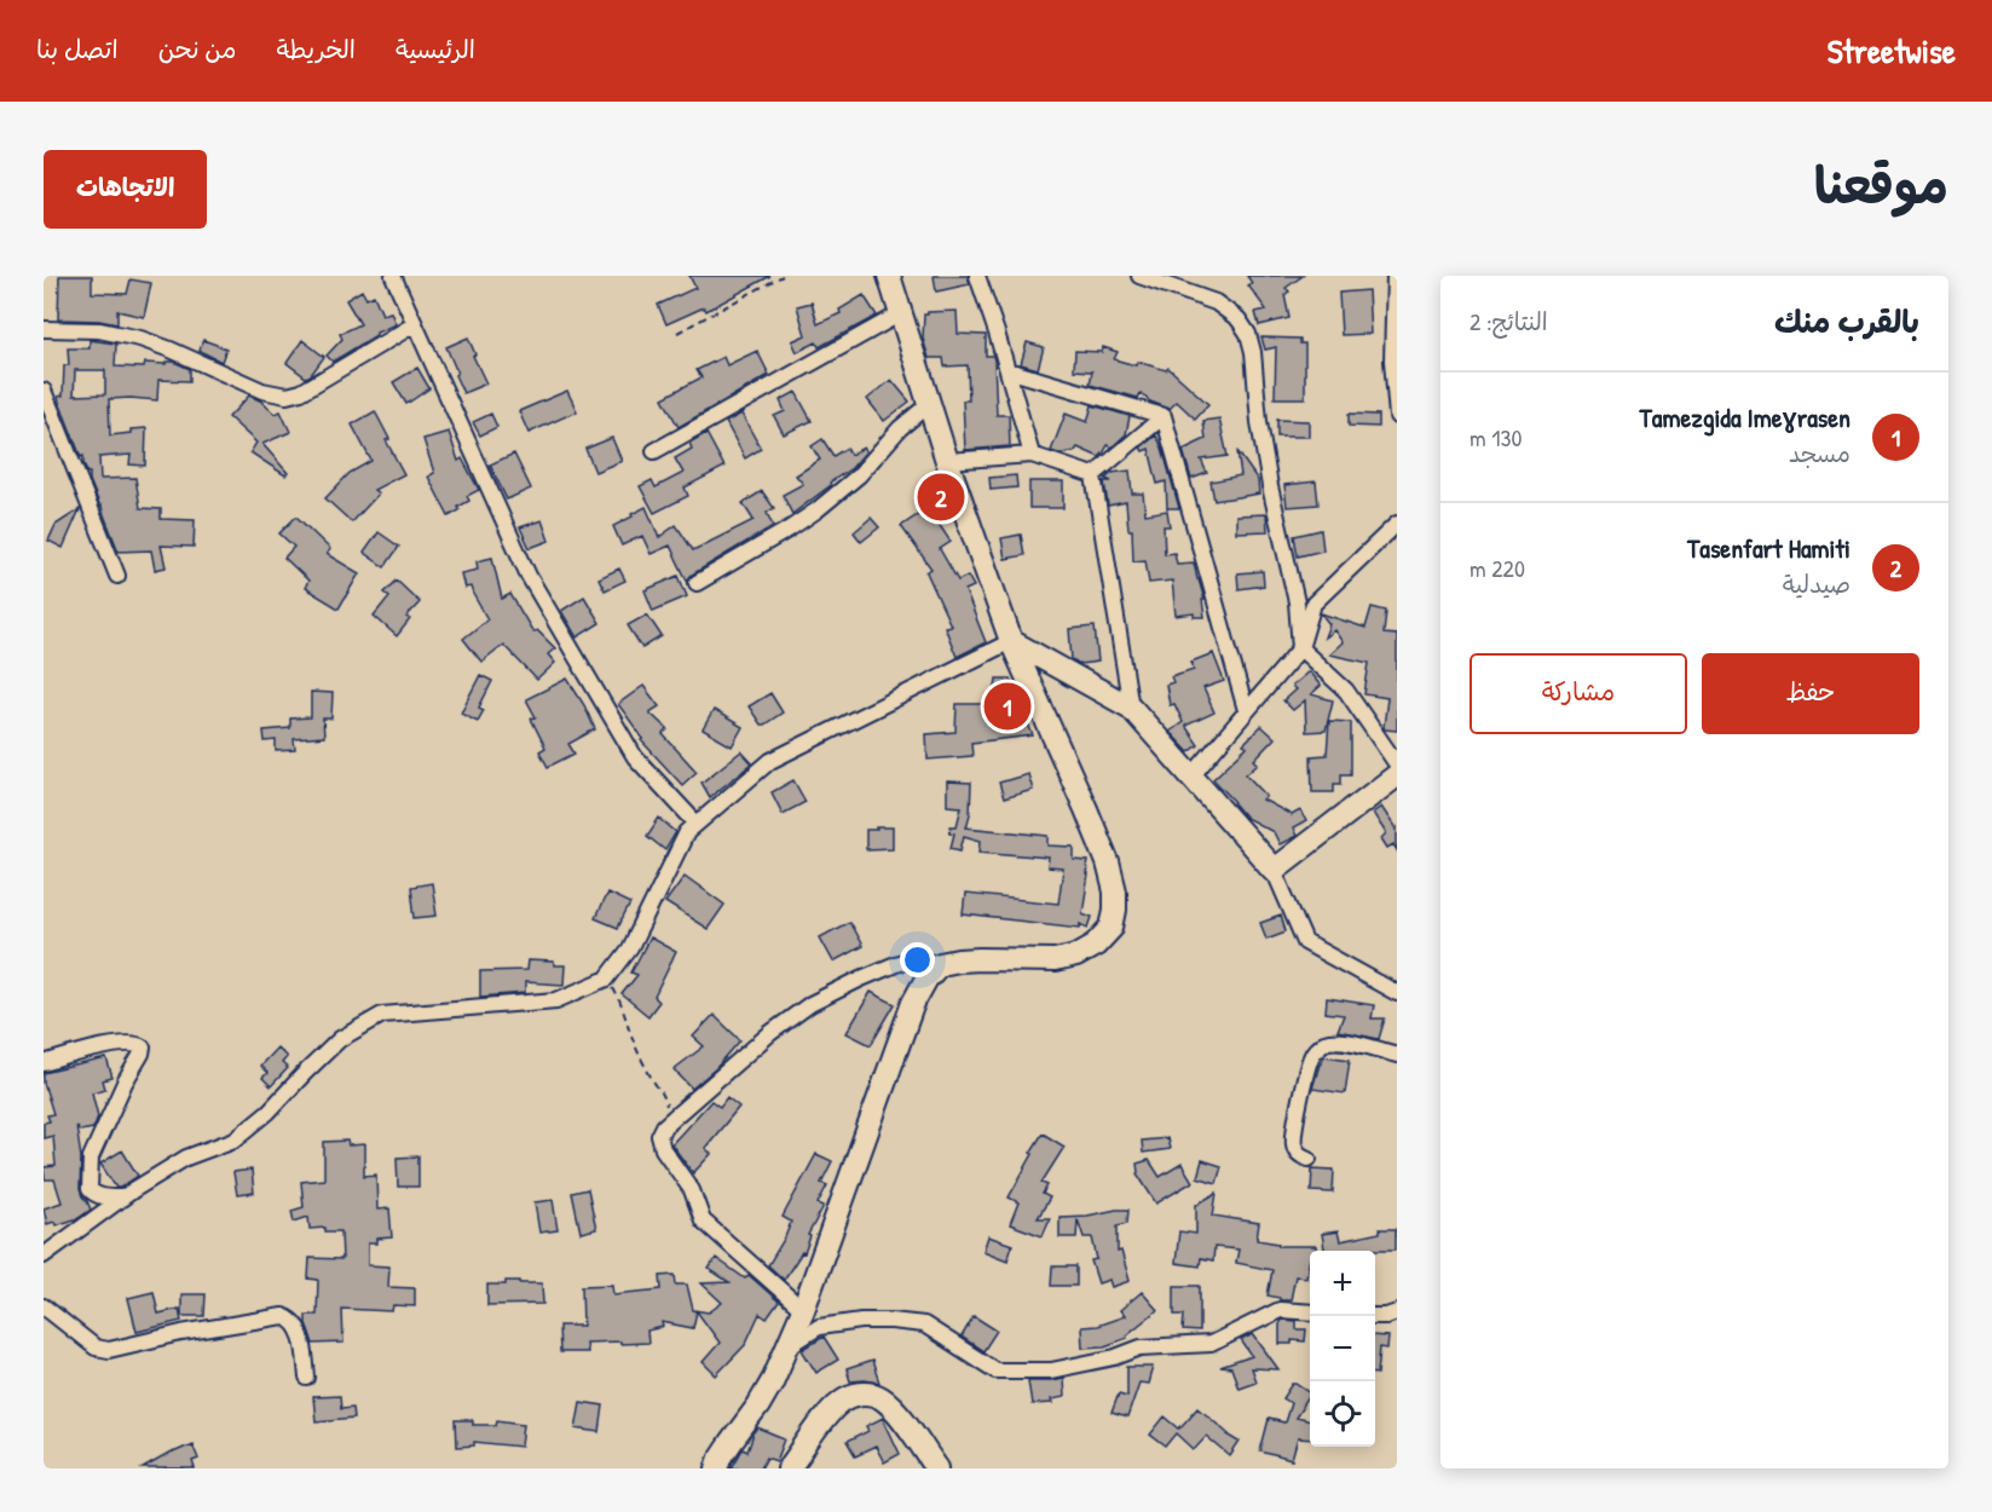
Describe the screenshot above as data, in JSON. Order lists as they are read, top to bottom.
{
  "page": {
    "header": "Streetwise",
    "nav": [
      "الرئيسية",
      "الخريطة",
      "من نحن",
      "اتصل بنا"
    ],
    "title": "موقعنا",
    "buttons": [
      "الاتجاهات",
      ["حفظ", "مشاركة"]
    ],
    "heading": ["بالقرب منك", "النتائج: 2"],
    "list": [
      {
        "mark": "1",
        "name": "Tamezgida Imeɣrasen",
        "note": "مسجد",
        "value": "130 m"
      },
      {
        "mark": "2",
        "name": "Tasenfart Hamiti",
        "note": "صيدلية",
        "value": "220 m"
      }
    ],
    "pins": ["2", "1"],
    "map_buttons": ["+", "−"]
  }
}
